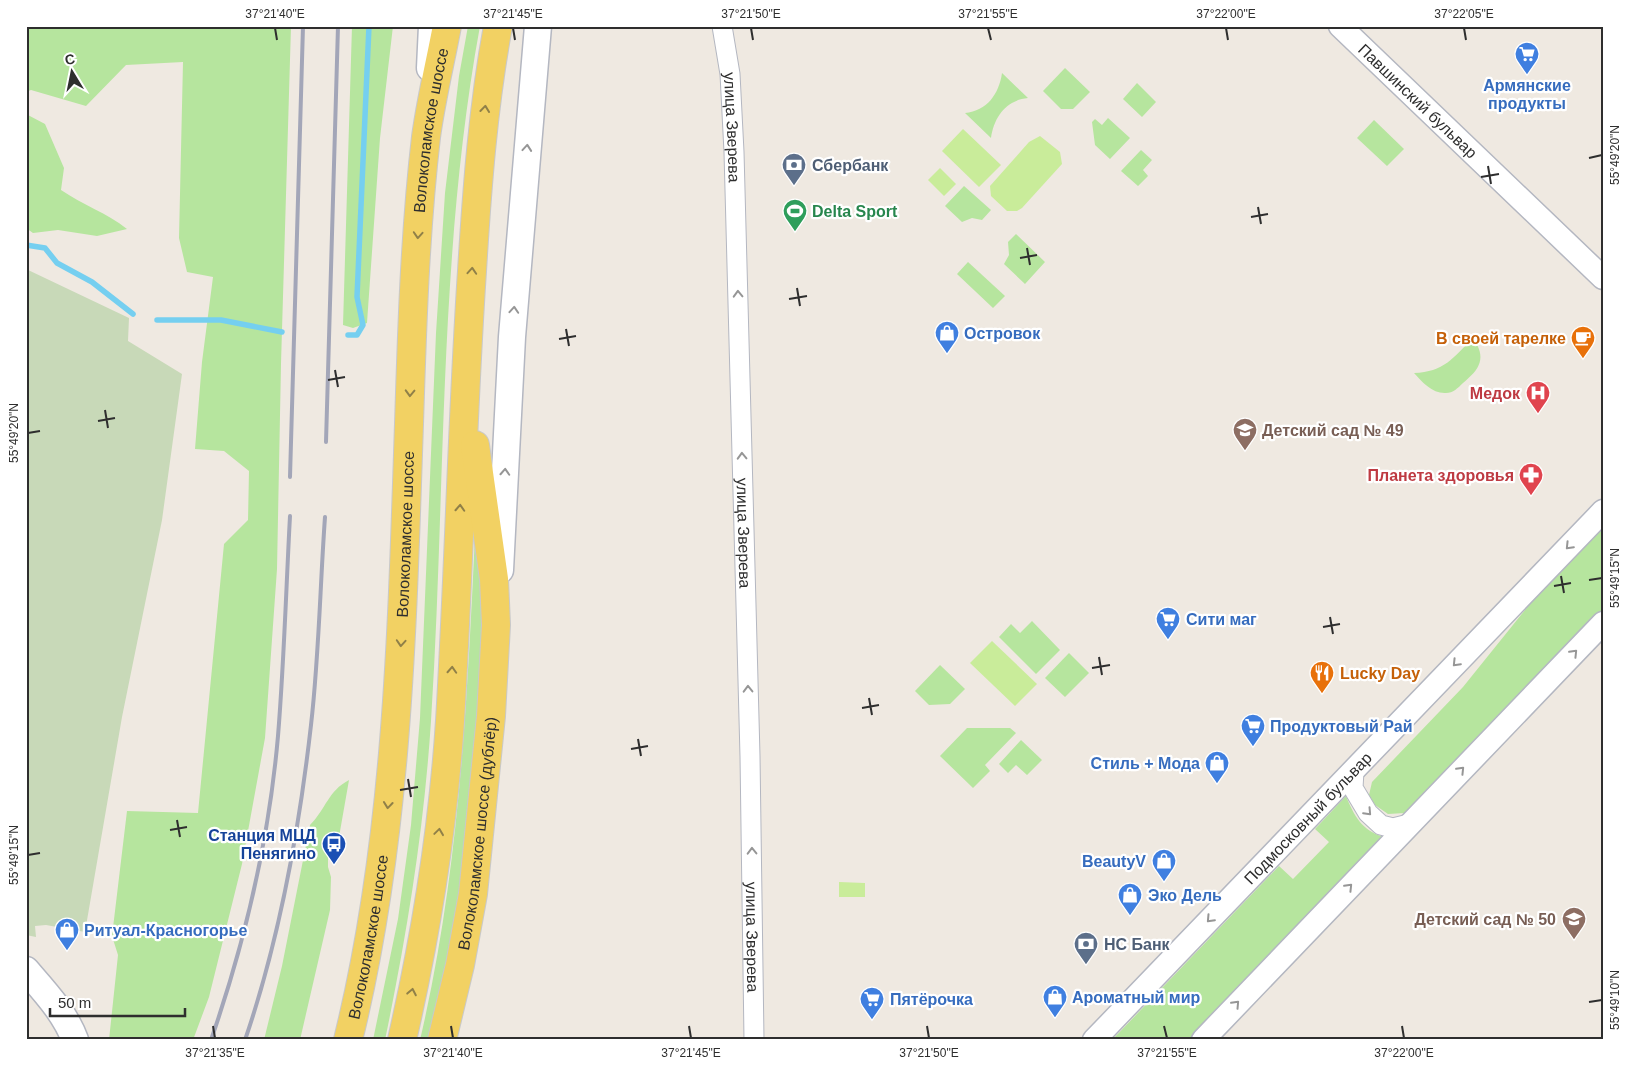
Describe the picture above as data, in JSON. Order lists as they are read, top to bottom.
{
  "streets": {
    "main road": ["Волоколамское шоссе", "Волоколамское шоссе (дублёр)"],
    "street": ["Павшинский бульвар", "улица Зверева", "Подмосковный бульвар"]
  },
  "one_way": ["улица Зверева"],
  "places": {
    "supermarket": [
      "Армянские продукты",
      "Сити маг",
      "Продуктовый Рай",
      "Пятёрочка"
    ],
    "bank": ["Сбербанк", "НС Банк"],
    "sports": ["Delta Sport"],
    "shop": [
      "Островок",
      "Стиль + Мода",
      "BeautyV",
      "Эко Дель",
      "Ритуал-Красногорье",
      "Ароматный мир"
    ],
    "cafe": ["В своей тарелке"],
    "hospital": ["Медок"],
    "school or university": ["Детский сад № 49", "Детский сад № 50"],
    "pharmacy": ["Планета здоровья"],
    "restaurant": ["Lucky Day"],
    "bus stop": ["Станция МЦД Пенягино"]
  },
  "scale_bar": "50 m",
  "north": "top",
  "coordinates": [
    "37°21'40\"E",
    "37°21'45\"E",
    "37°21'50\"E",
    "37°21'55\"E",
    "37°22'00\"E",
    "37°22'05\"E",
    "55°49'20\"N",
    "55°49'15\"N",
    "55°49'10\"N",
    "37°21'35\"E"
  ]
}
